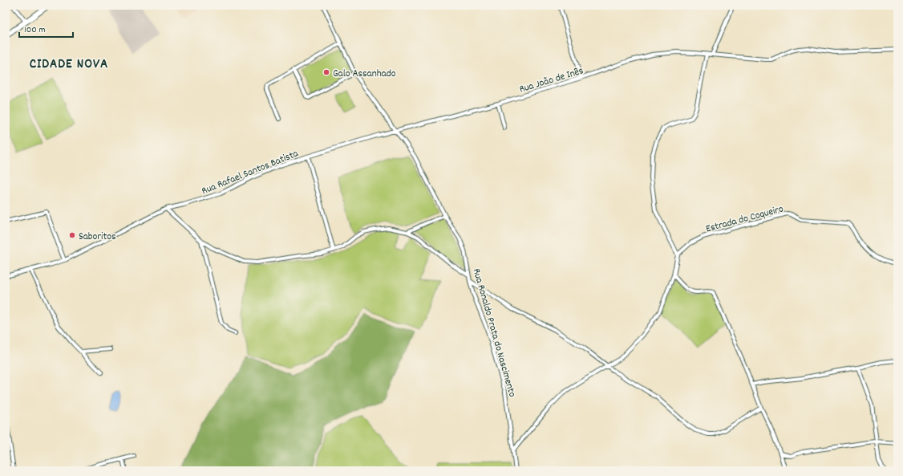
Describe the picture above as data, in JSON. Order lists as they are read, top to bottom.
{
  "streets": {
    "street": [
      "Rua João de Inês",
      "Rua Rafael Santos Batista",
      "Estrada do Coqueiro",
      "Rua Ronaldo Prata do Nascimento"
    ]
  },
  "crossings": [
    ["Rua João de Inês", "Rua Rafael Santos Batista"],
    ["Rua João de Inês", "Rua Ronaldo Prata do Nascimento"],
    ["Rua Rafael Santos Batista", "Rua Ronaldo Prata do Nascimento"]
  ],
  "districts": ["CIDADE NOVA"],
  "places": ["Galo Assanhado", "Saboritos"],
  "scale_bar": "100 m"
}
